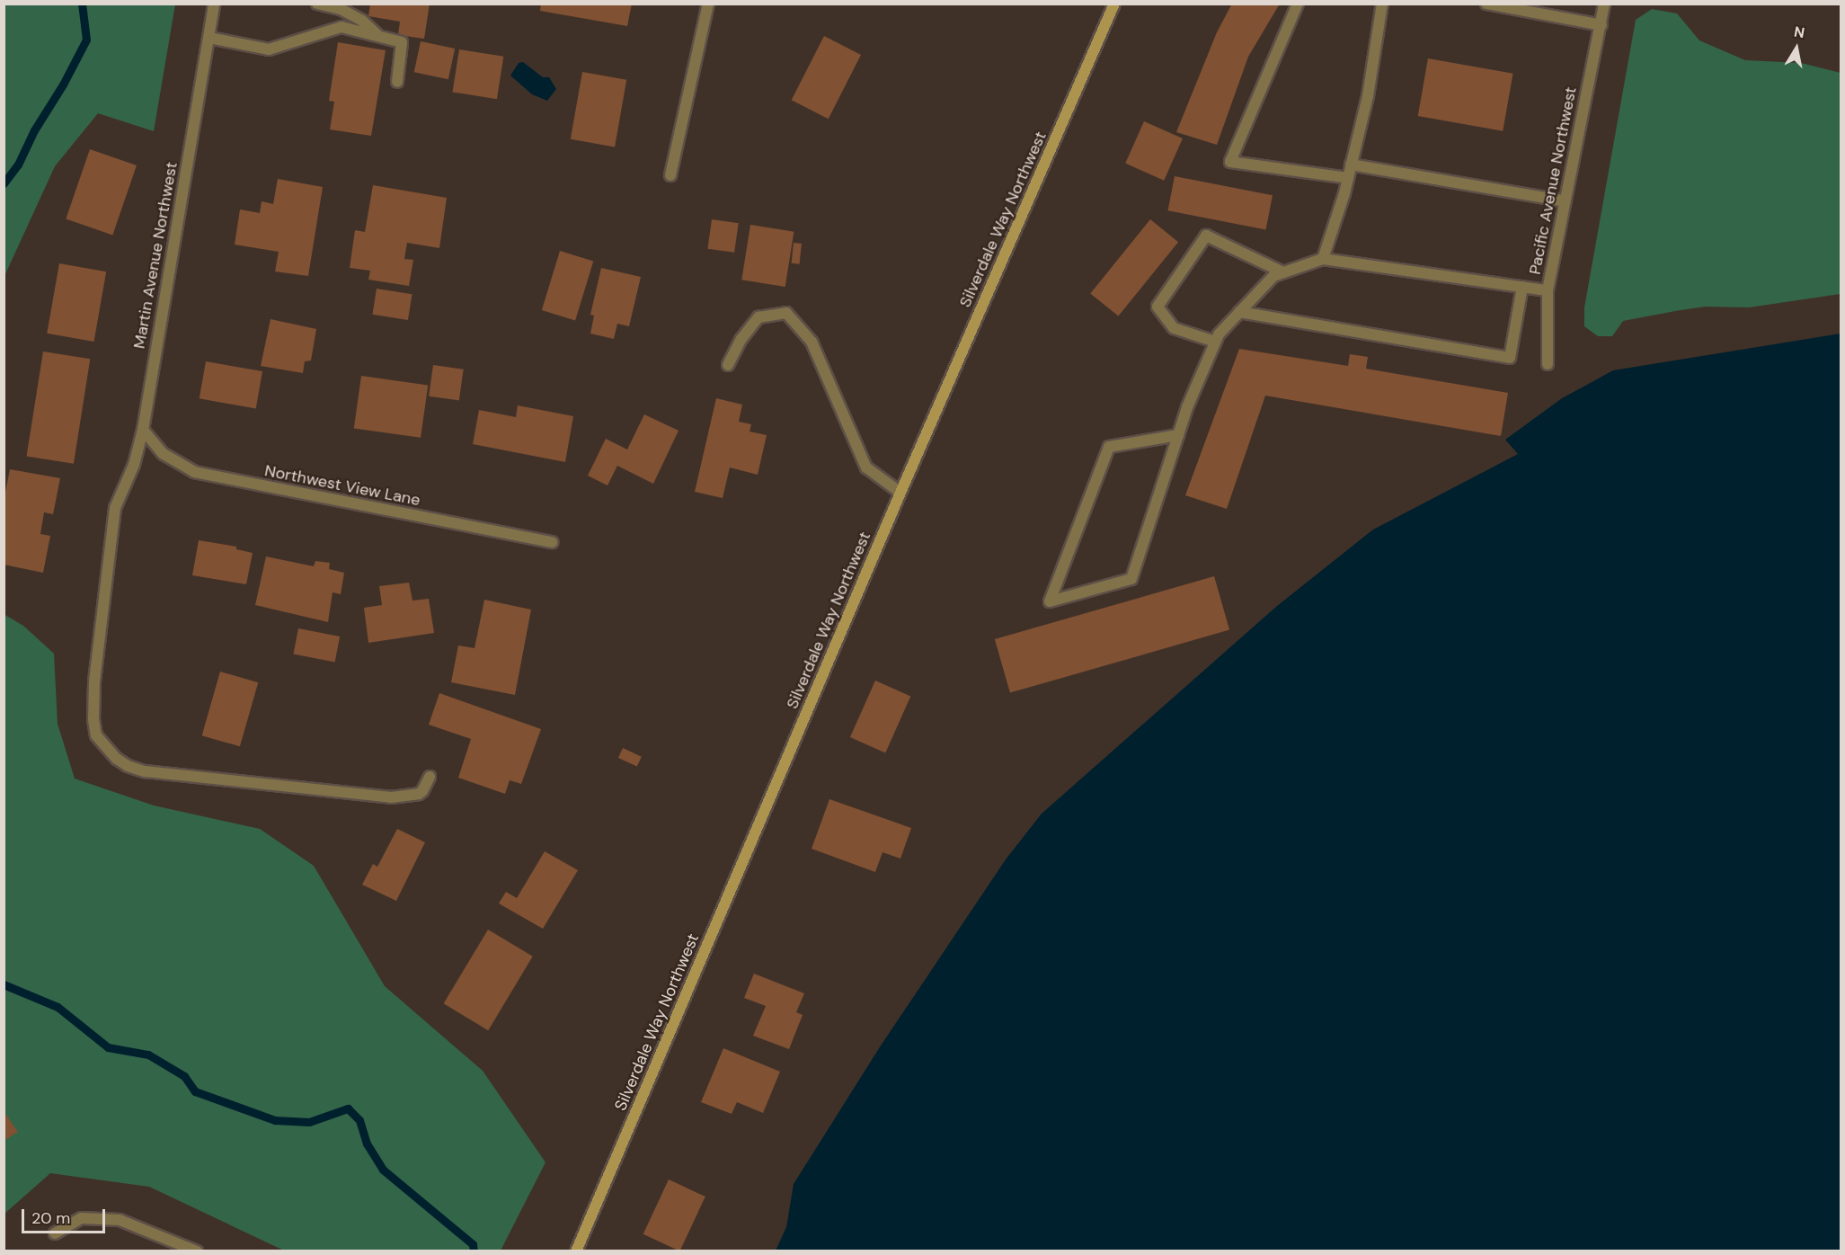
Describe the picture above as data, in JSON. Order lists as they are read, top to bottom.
{
  "streets": {
    "main road": ["Silverdale Way Northwest"],
    "street": ["Pacific Avenue Northwest", "Martin Avenue Northwest", "Northwest View Lane"]
  },
  "crossings": [
    ["Martin Avenue Northwest", "Northwest View Lane"]
  ],
  "scale_bar": "20 m",
  "north": "top"
}
